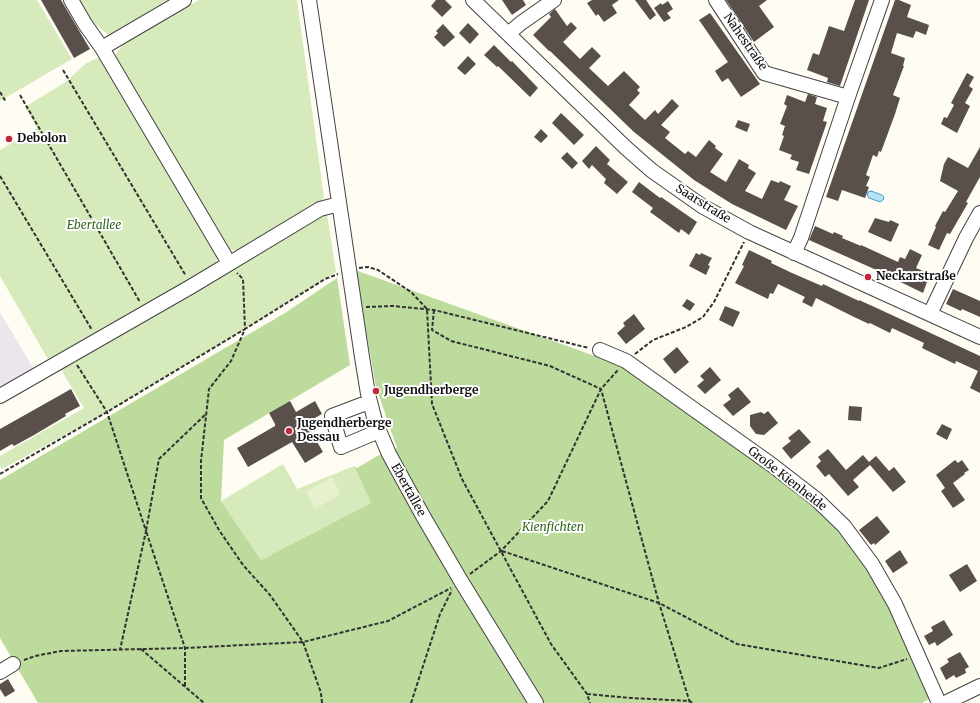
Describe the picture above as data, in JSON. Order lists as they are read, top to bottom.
{
  "streets": {
    "street": [
      "Nahestraße",
      "Saarstraße",
      "Große Kienheide",
      "Ebertallee"
    ]
  },
  "parks": ["Ebertallee", "Kienfichten"],
  "places": [
    "Debolon",
    "Neckarstraße",
    "Jugendherberge",
    "Jugendherberge Dessau"
  ]
}
